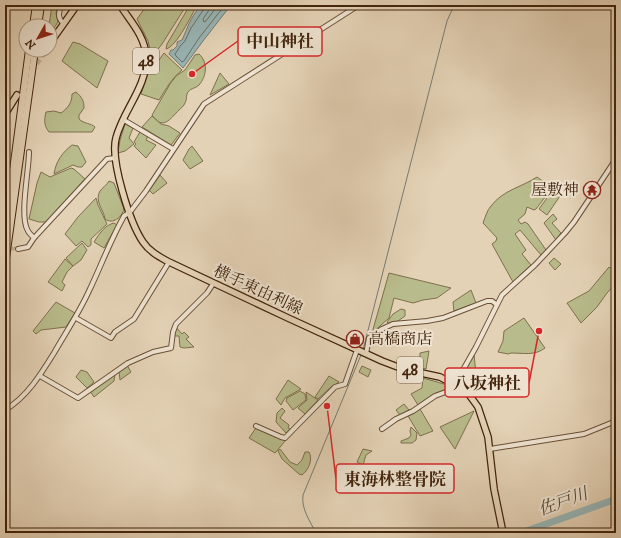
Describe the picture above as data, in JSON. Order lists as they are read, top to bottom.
{
  "streets": {
    "main road": ["48", "横手東由利線"]
  },
  "water": ["佐戸川"],
  "places": {
    "other": ["中山神社", "八坂神社", "東海林整骨院"],
    "temple": ["屋敷神"],
    "shop": ["高橋商店"]
  },
  "north": "bottom left"
}
